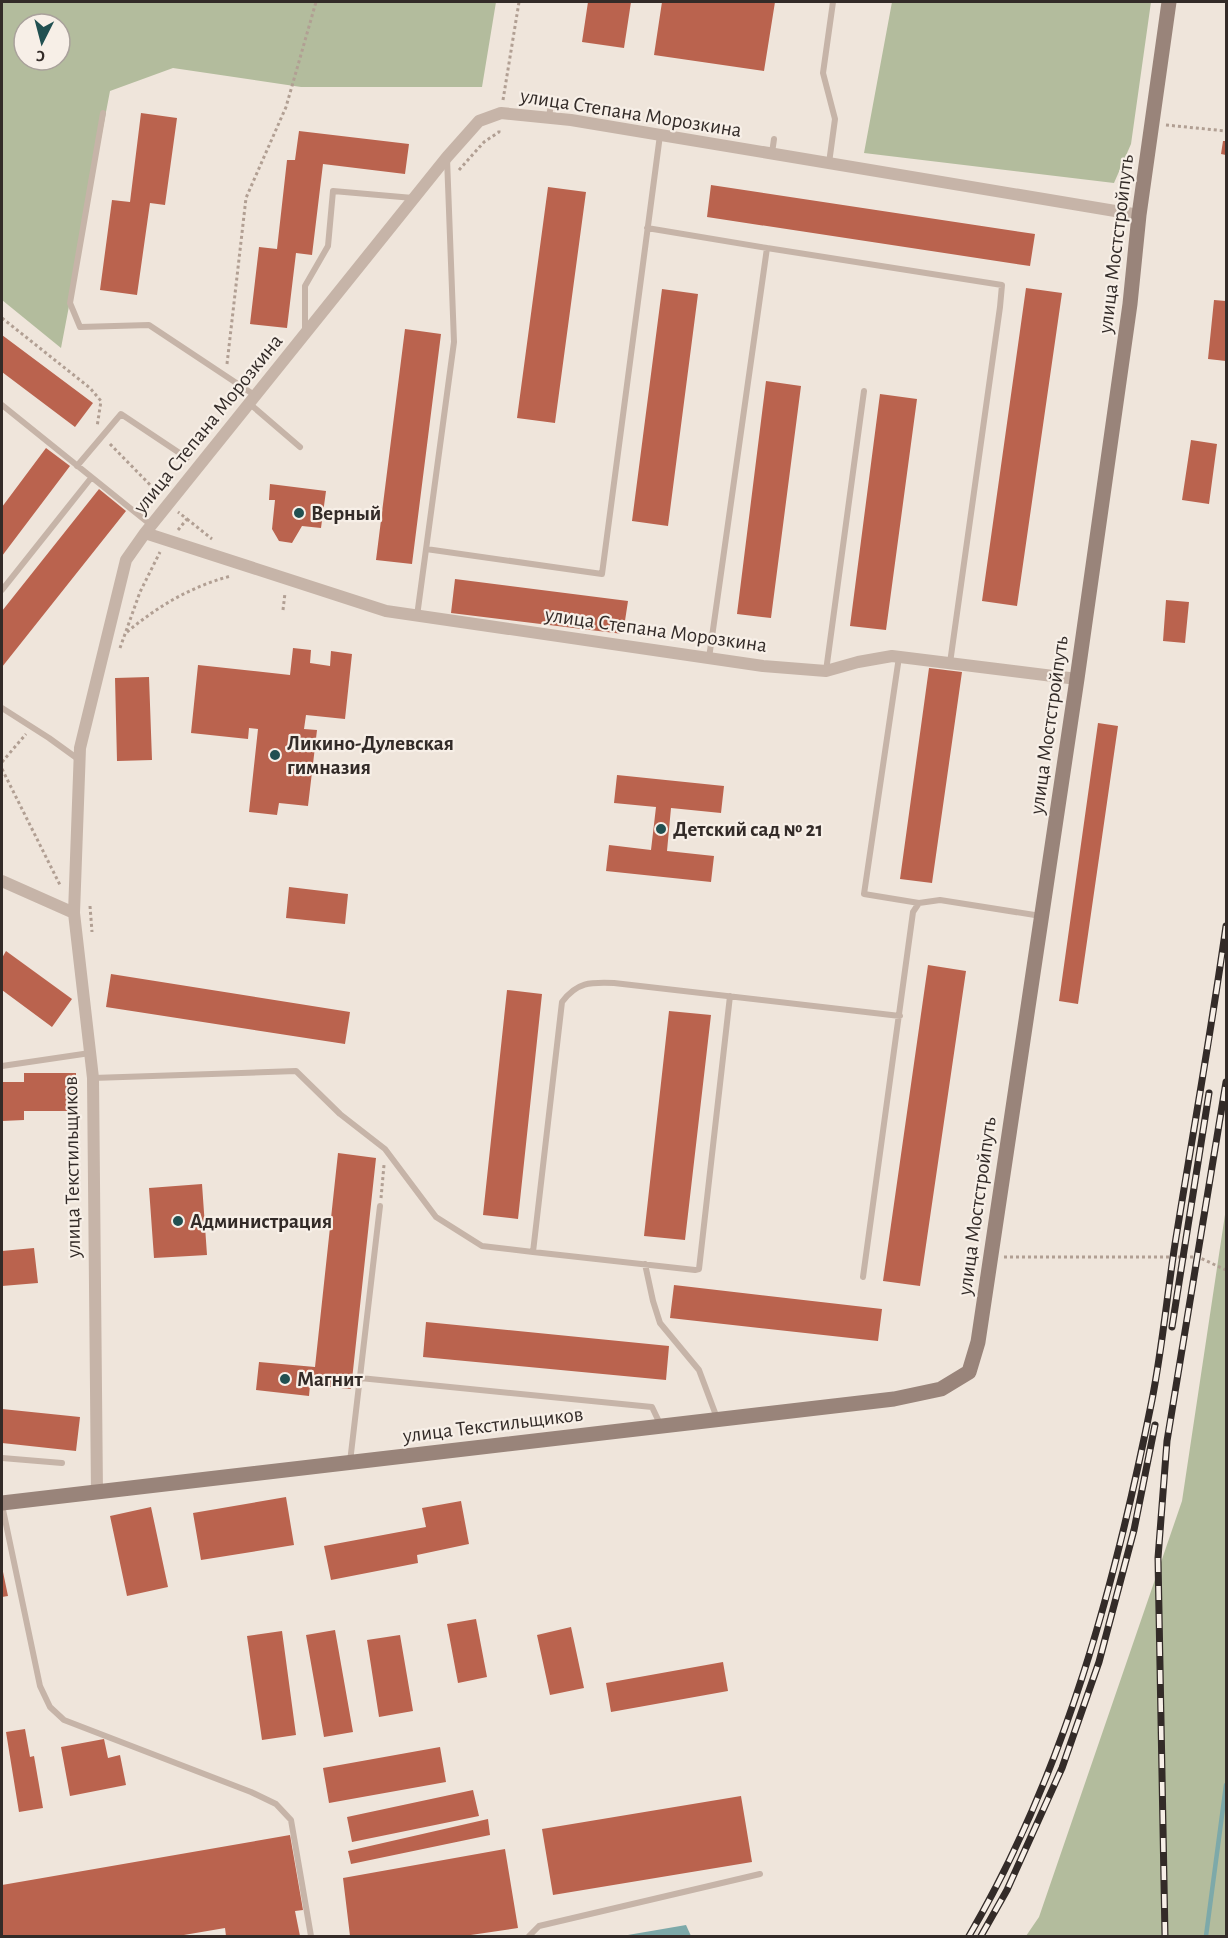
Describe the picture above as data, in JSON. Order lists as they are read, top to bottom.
{
  "streets": {
    "street": ["улица Степана Морозкина", "улица Мостстройпуть", "улица Текстильщиков"]
  },
  "crossings": [
    ["улица Степана Морозкина", "улица Мостстройпуть"],
    ["улица Степана Морозкина", "улица Текстильщиков"],
    ["улица Мостстройпуть", "улица Текстильщиков"]
  ],
  "places": [
    "Верный",
    "Ликино-Дулевская гимназия",
    "Детский сад № 21",
    "Администрация",
    "Магнит"
  ],
  "north": "bottom"
}
